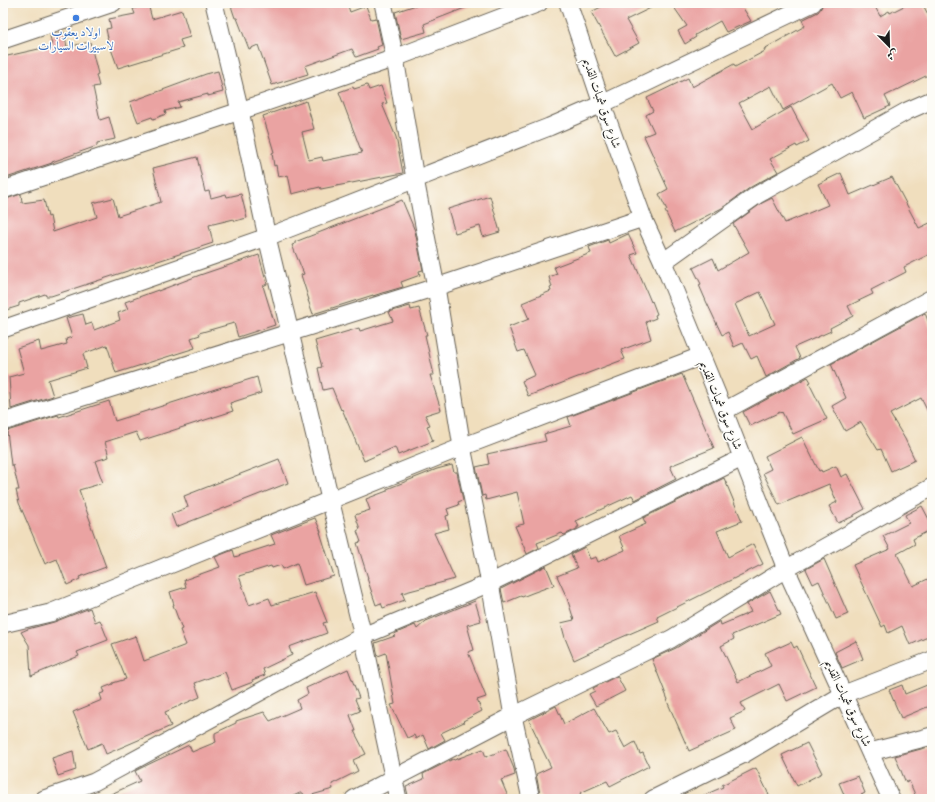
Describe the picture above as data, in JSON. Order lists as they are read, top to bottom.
{
  "streets": {
    "street": ["شارع سوق شمبات القديم"]
  },
  "places": ["اولاد يعقوب لاسبيرات السيارات"],
  "north": "bottom right"
}
